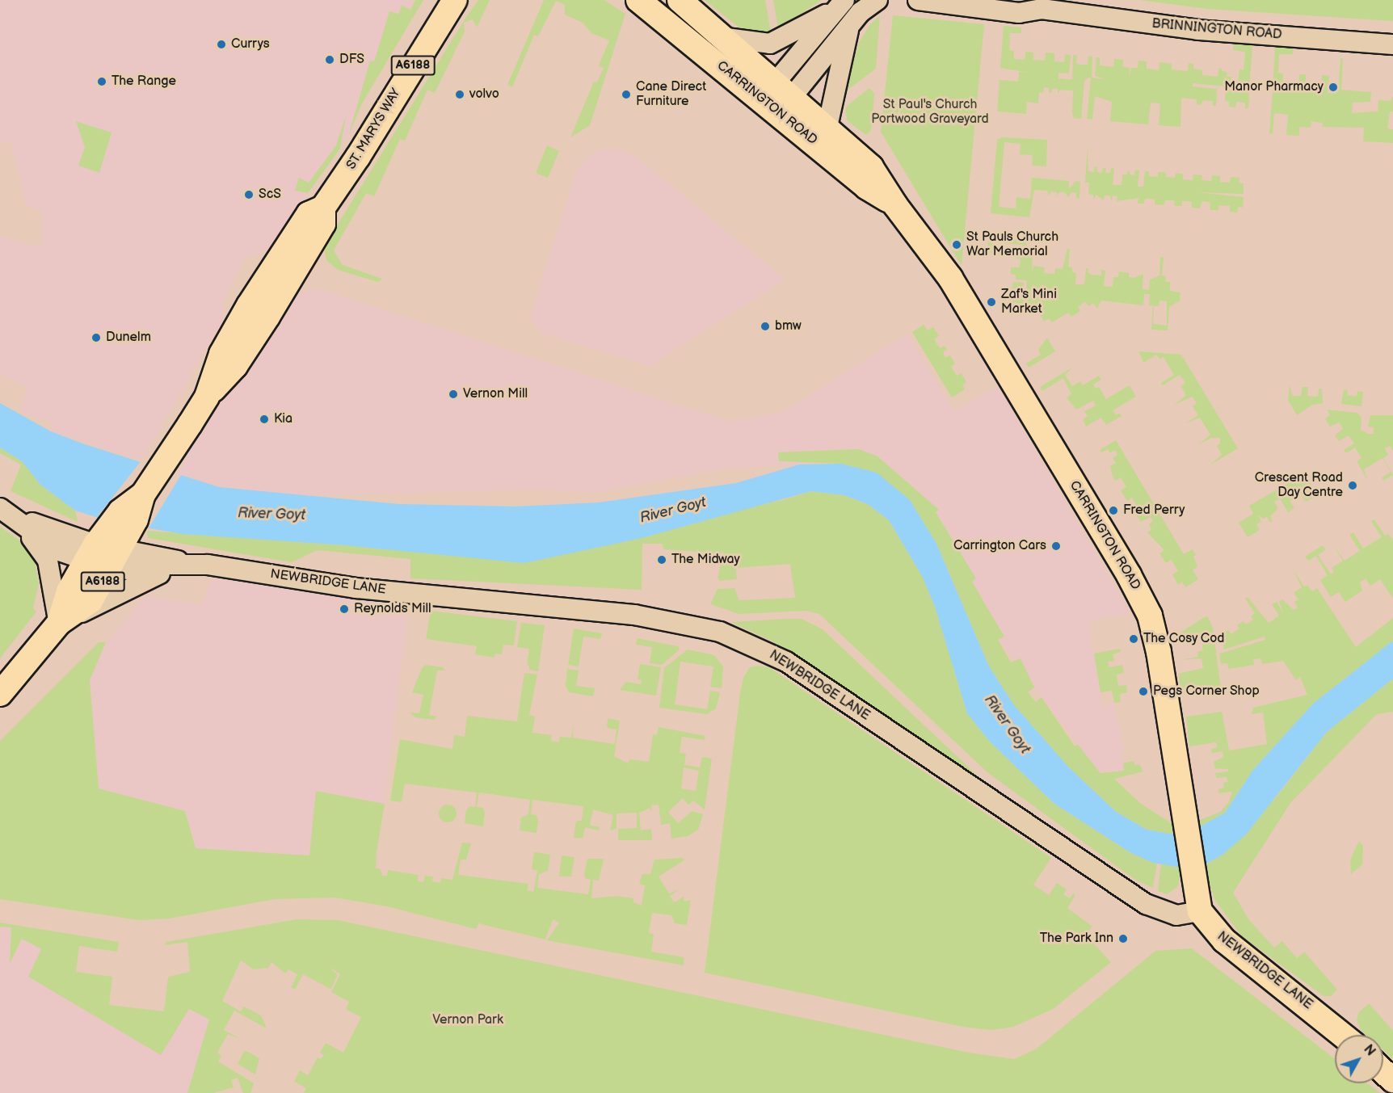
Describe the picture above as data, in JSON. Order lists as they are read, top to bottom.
{
  "streets": {
    "main road": [
      "A6188",
      "CARRINGTON ROAD",
      "ST. MARYS WAY",
      "NEWBRIDGE LANE"
    ],
    "street": ["BRINNINGTON ROAD"]
  },
  "crossings": [
    ["CARRINGTON ROAD", "NEWBRIDGE LANE"],
    ["ST. MARYS WAY", "NEWBRIDGE LANE"]
  ],
  "water": ["River Goyt"],
  "parks": ["St Paul's Church Portwood Graveyard", "Vernon Park"],
  "places": [
    "Currys",
    "DFS",
    "The Range",
    "Manor Pharmacy",
    "volvo",
    "Cane Direct Furniture",
    "ScS",
    "St Pauls Church War Memorial",
    "Zaf's Mini Market",
    "bmw",
    "Dunelm",
    "Vernon Mill",
    "Kia",
    "Crescent Road Day Centre",
    "Fred Perry",
    "Carrington Cars",
    "The Midway",
    "Reynolds Mill",
    "The Cosy Cod",
    "Pegs Corner Shop",
    "The Park Inn"
  ],
  "north": "top right"
}
